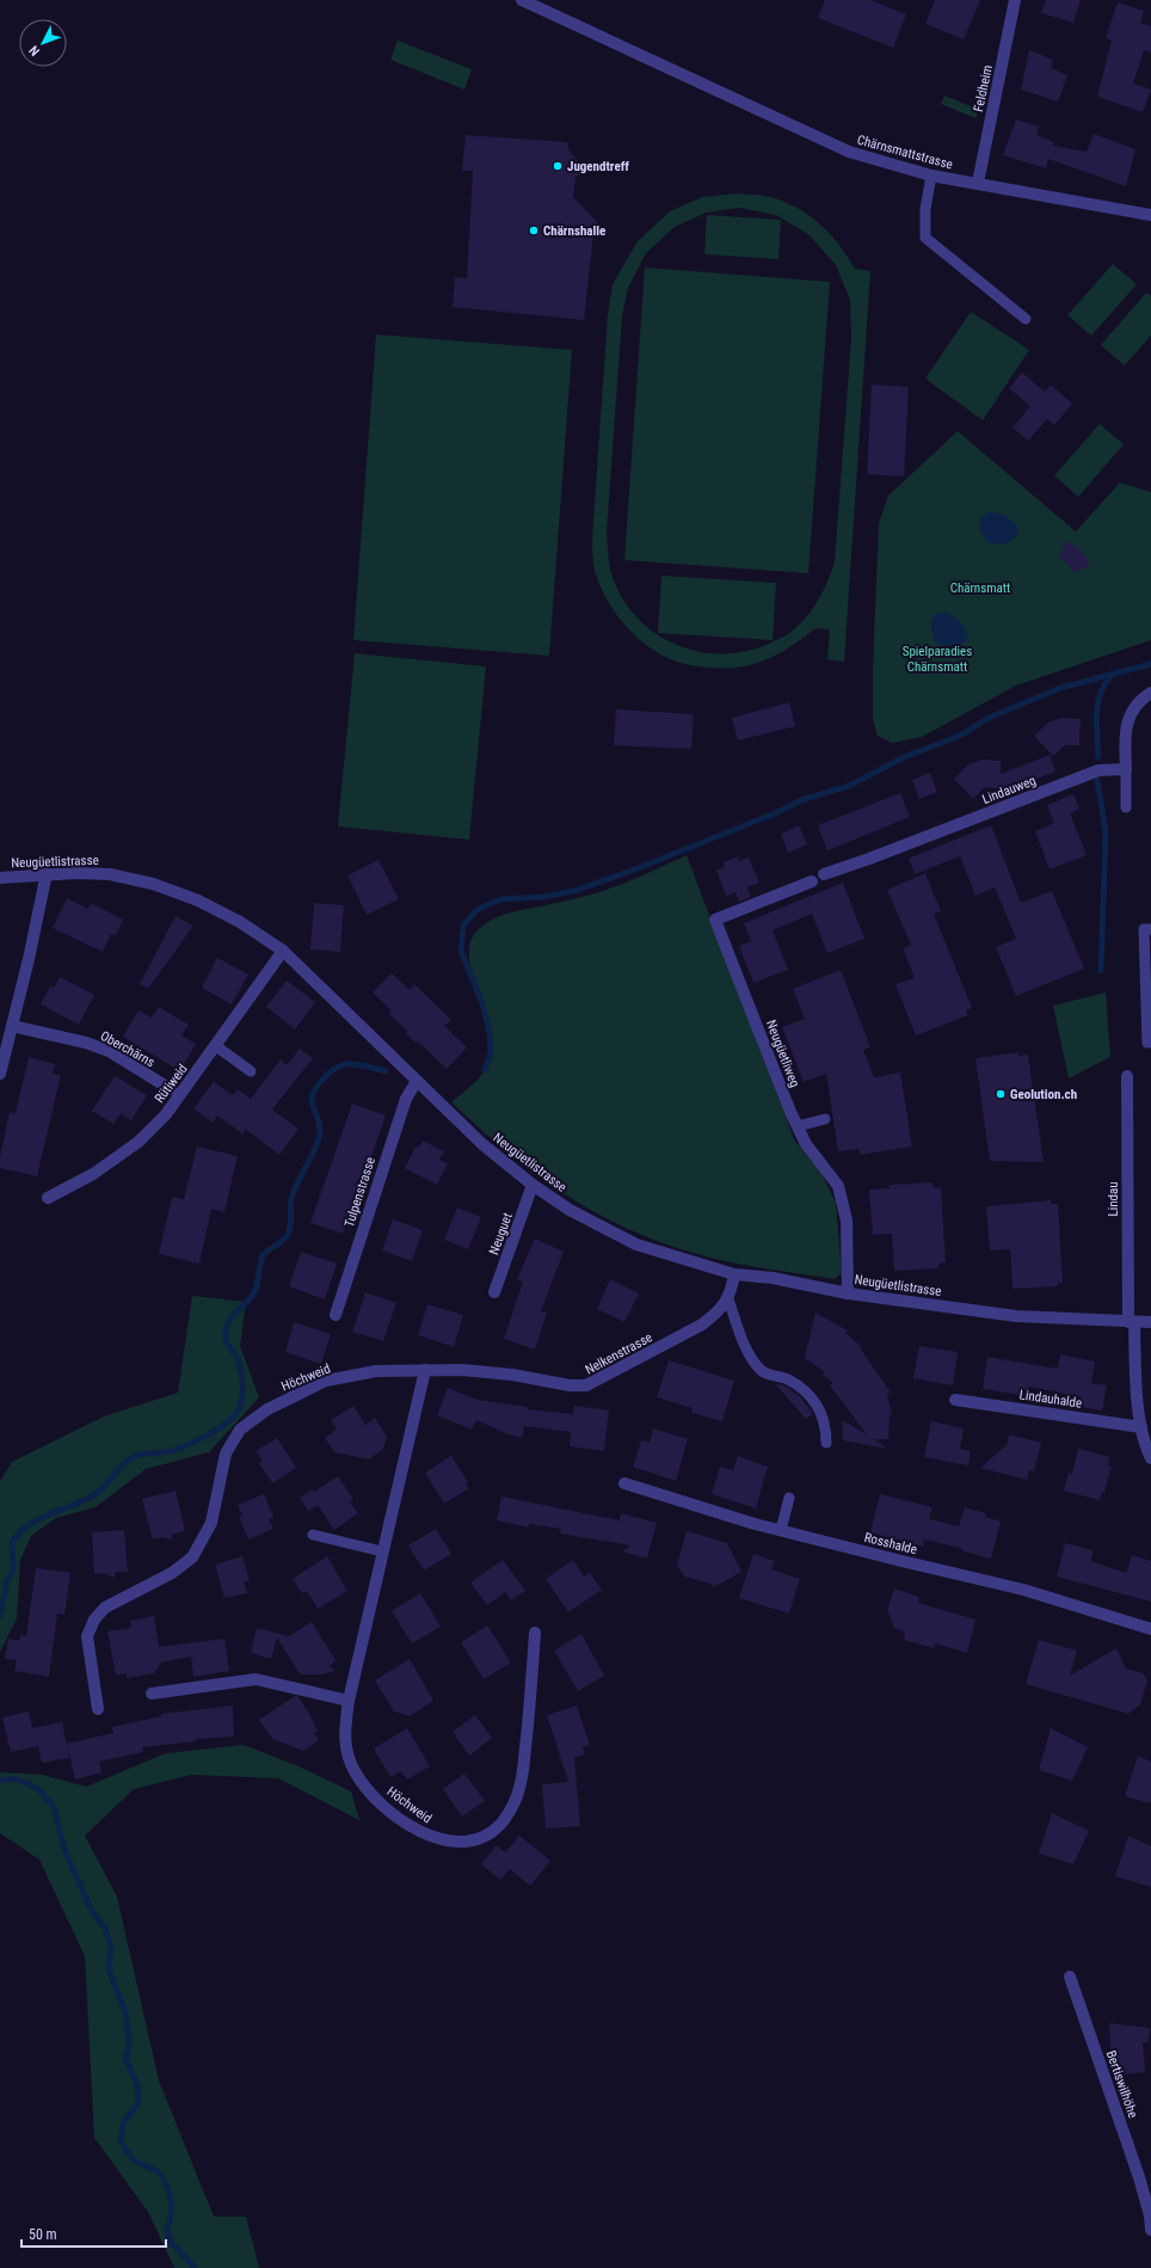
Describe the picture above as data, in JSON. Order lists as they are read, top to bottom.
{
  "streets": {
    "street": [
      "Feldheim",
      "Chärnsmattstrasse",
      "Lindauweg",
      "Neugüetlistrasse",
      "Oberchärns",
      "Neugüetliweg",
      "Rütiweid",
      "Tulpenstrasse",
      "Lindau",
      "Neuguet",
      "Nelkenstrasse",
      "Höchweid",
      "Lindauhalde",
      "Rosshalde",
      "Bertiswilhöhe"
    ]
  },
  "crossings": [
    ["Feldheim", "Chärnsmattstrasse"],
    ["Neugüetlistrasse", "Neugüetliweg"],
    ["Neugüetlistrasse", "Rütiweid"],
    ["Neugüetlistrasse", "Tulpenstrasse"],
    ["Neugüetlistrasse", "Lindau"],
    ["Neugüetlistrasse", "Neuguet"],
    ["Nelkenstrasse", "Höchweid"]
  ],
  "parks": ["Chärnsmatt", "Spielparadies Chärnsmatt"],
  "places": ["Jugendtreff", "Chärnshalle", "Geolution.ch"],
  "scale_bar": "50 m",
  "north": "bottom left"
}
